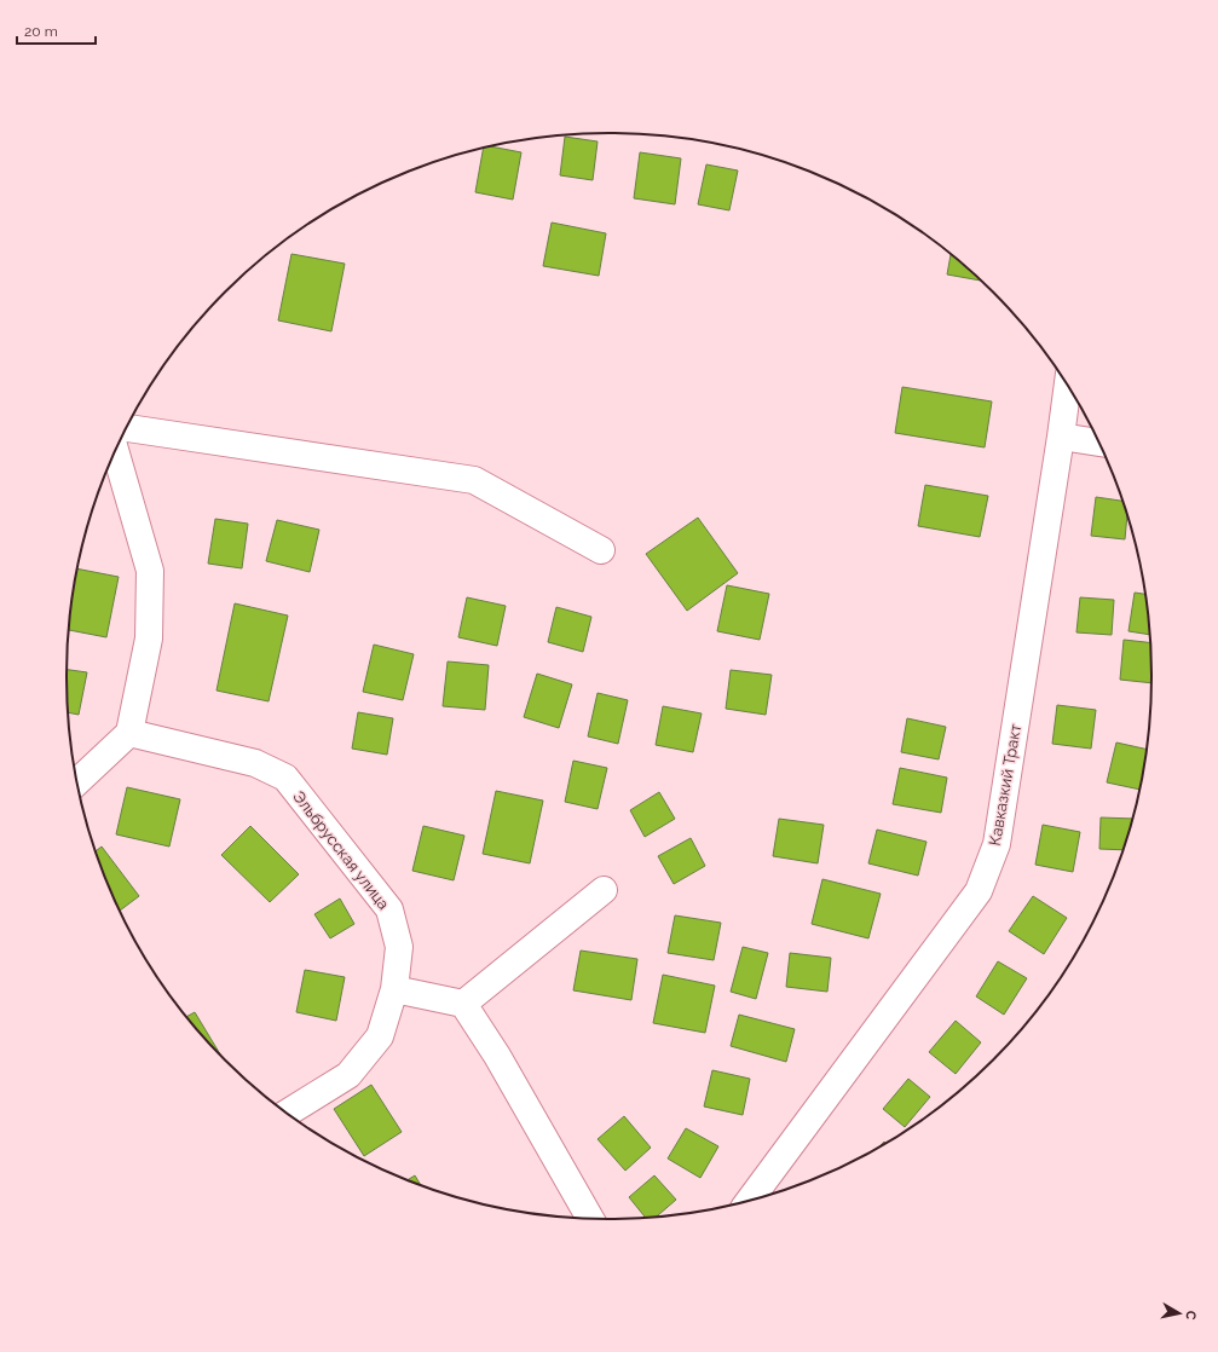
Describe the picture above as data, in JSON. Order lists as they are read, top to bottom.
{
  "streets": {
    "street": ["Кавказкий Тракт", "Эльбрусская улица"]
  },
  "scale_bar": "20 m",
  "north": "right"
}
